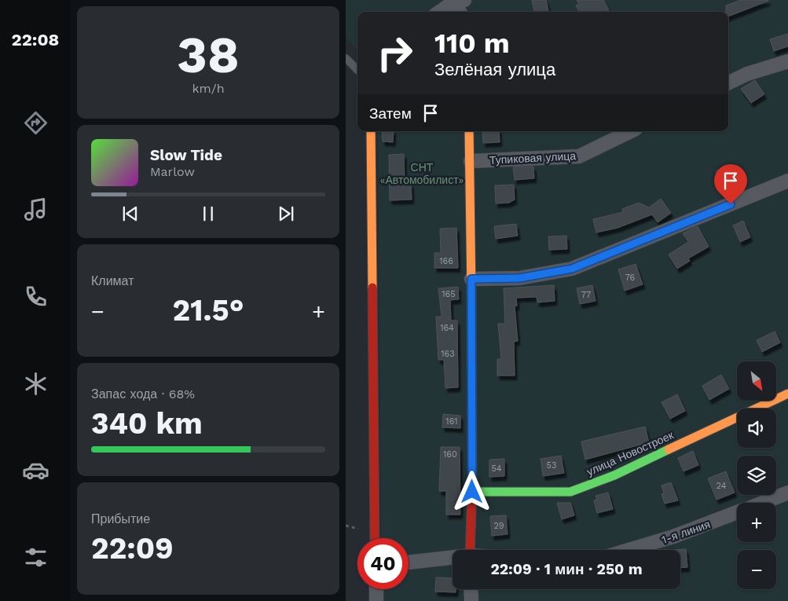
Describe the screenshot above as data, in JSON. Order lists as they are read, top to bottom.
{
  "streets": {
    "street": ["Тупиковая улица", "улица Новостроек", "1-я линия"]
  },
  "parks": ["СНТ «Автомобилист»"],
  "house_numbers": [
    "166",
    "76",
    "165",
    "77",
    "164",
    "163",
    "161",
    "160",
    "53",
    "54",
    "24",
    "29"
  ],
  "north": "bottom right",
  "page": {
    "tabs": "22:08",
    "tile": [
      ["38", "km/h"],
      "Климат",
      ["Запас хода · 68%", "340 km"],
      ["Прибытие", "22:09"]
    ],
    "turn": ["110 m", "Зелёная улица"],
    "then": "Затем",
    "song": ["Slow Tide", "Marlow"],
    "heat": ["−", "21.5°", "+"],
    "map_buttons": ["+", "−"],
    "limit": "40",
    "trip": "22:09 · 1 мин · 250 m"
  }
}
